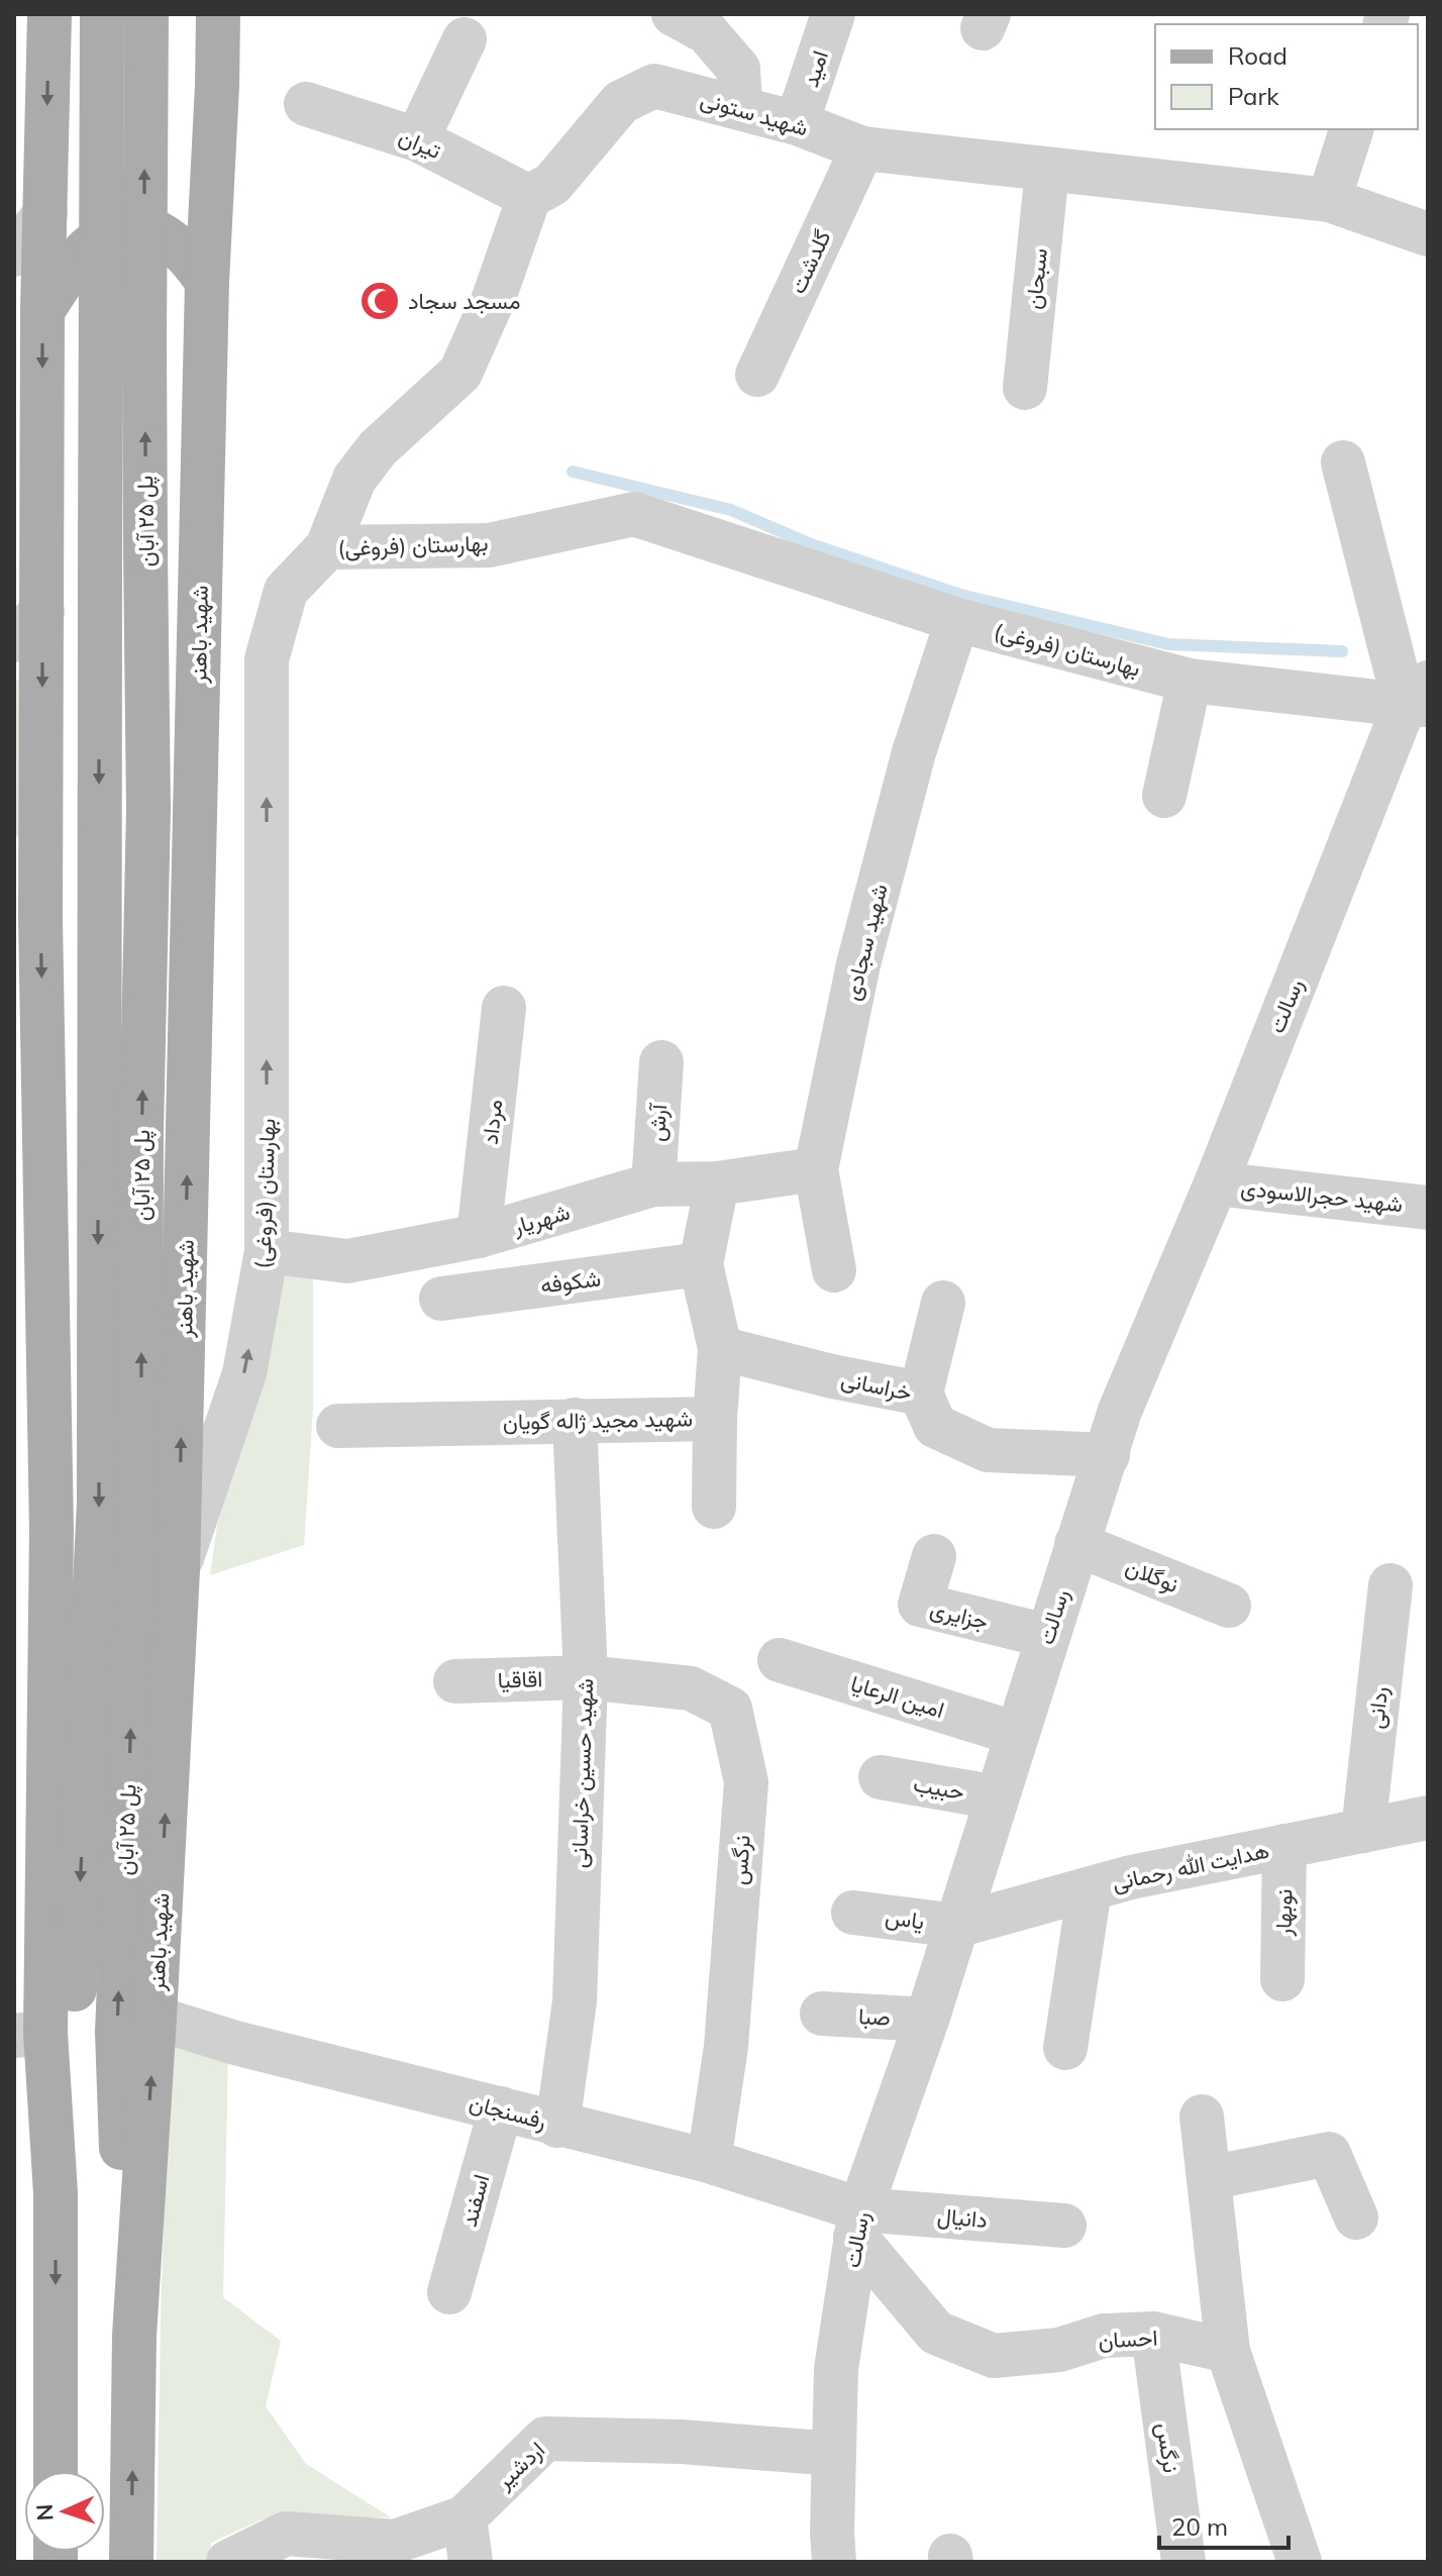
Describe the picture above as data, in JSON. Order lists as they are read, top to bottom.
{
  "streets": {
    "main road": ["پل ۲۵ آبان", "شهید باهنر"],
    "street": [
      "امید",
      "شهید ستونی",
      "تیران",
      "گلدشت",
      "سبحان",
      "بهارستان (فروغی)",
      "شهید سجادی",
      "رسالت",
      "مرداد",
      "آرش",
      "شهید حجرالاسودی",
      "شهریار",
      "شکوفه",
      "خراسانی",
      "شهید مجید ژاله گویان",
      "نوگلان",
      "جزایری",
      "اقاقیا",
      "امین الرعایا",
      "ردانی",
      "شهید حسین خراسانی",
      "حبیب",
      "نرگس",
      "هدایت الله رحمانی",
      "نوبهار",
      "یاس",
      "صبا",
      "رفسنجان",
      "اسفند",
      "دانیال",
      "احسان",
      "اردشیر"
    ]
  },
  "crossings": [
    ["امید", "شهید ستونی"],
    ["شهید ستونی", "تیران"],
    ["شهید ستونی", "گلدشت"],
    ["شهید ستونی", "سبحان"],
    ["پل ۲۵ آبان", "شهید باهنر"],
    ["بهارستان (فروغی)", "شهید باهنر"],
    ["بهارستان (فروغی)", "شهید سجادی"],
    ["بهارستان (فروغی)", "رسالت"],
    ["بهارستان (فروغی)", "شهریار"],
    ["شهید باهنر", "رفسنجان"],
    ["شهید سجادی", "شهریار"],
    ["رسالت", "شهید حجرالاسودی"],
    ["رسالت", "خراسانی"],
    ["رسالت", "نوگلان"],
    ["رسالت", "جزایری"],
    ["رسالت", "امین الرعایا"],
    ["رسالت", "حبیب"],
    ["رسالت", "هدایت الله رحمانی"],
    ["رسالت", "یاس"],
    ["رسالت", "صبا"],
    ["رسالت", "رفسنجان"],
    ["رسالت", "دانیال"],
    ["رسالت", "احسان"],
    ["رسالت", "اردشیر"],
    ["مرداد", "شهریار"],
    ["آرش", "شهریار"],
    ["شهریار", "شهید مجید ژاله گویان"],
    ["شکوفه", "شهید مجید ژاله گویان"],
    ["خراسانی", "شهید مجید ژاله گویان"],
    ["شهید مجید ژاله گویان", "شهید حسین خراسانی"],
    ["اقاقیا", "شهید حسین خراسانی"],
    ["اقاقیا", "نرگس"],
    ["ردانی", "هدایت الله رحمانی"],
    ["شهید حسین خراسانی", "نرگس"],
    ["شهید حسین خراسانی", "رفسنجان"],
    ["نرگس", "رفسنجان"],
    ["نرگس", "احسان"],
    ["هدایت الله رحمانی", "نوبهار"],
    ["هدایت الله رحمانی", "یاس"],
    ["رفسنجان", "اسفند"],
    ["رفسنجان", "دانیال"],
    ["رفسنجان", "احسان"],
    ["دانیال", "احسان"]
  ],
  "one_way": ["بهارستان (فروغی)"],
  "places": {
    "mosque": ["مسجد سجاد"]
  },
  "legend": ["Road", "Park"],
  "scale_bar": "20 m",
  "north": "left"
}
